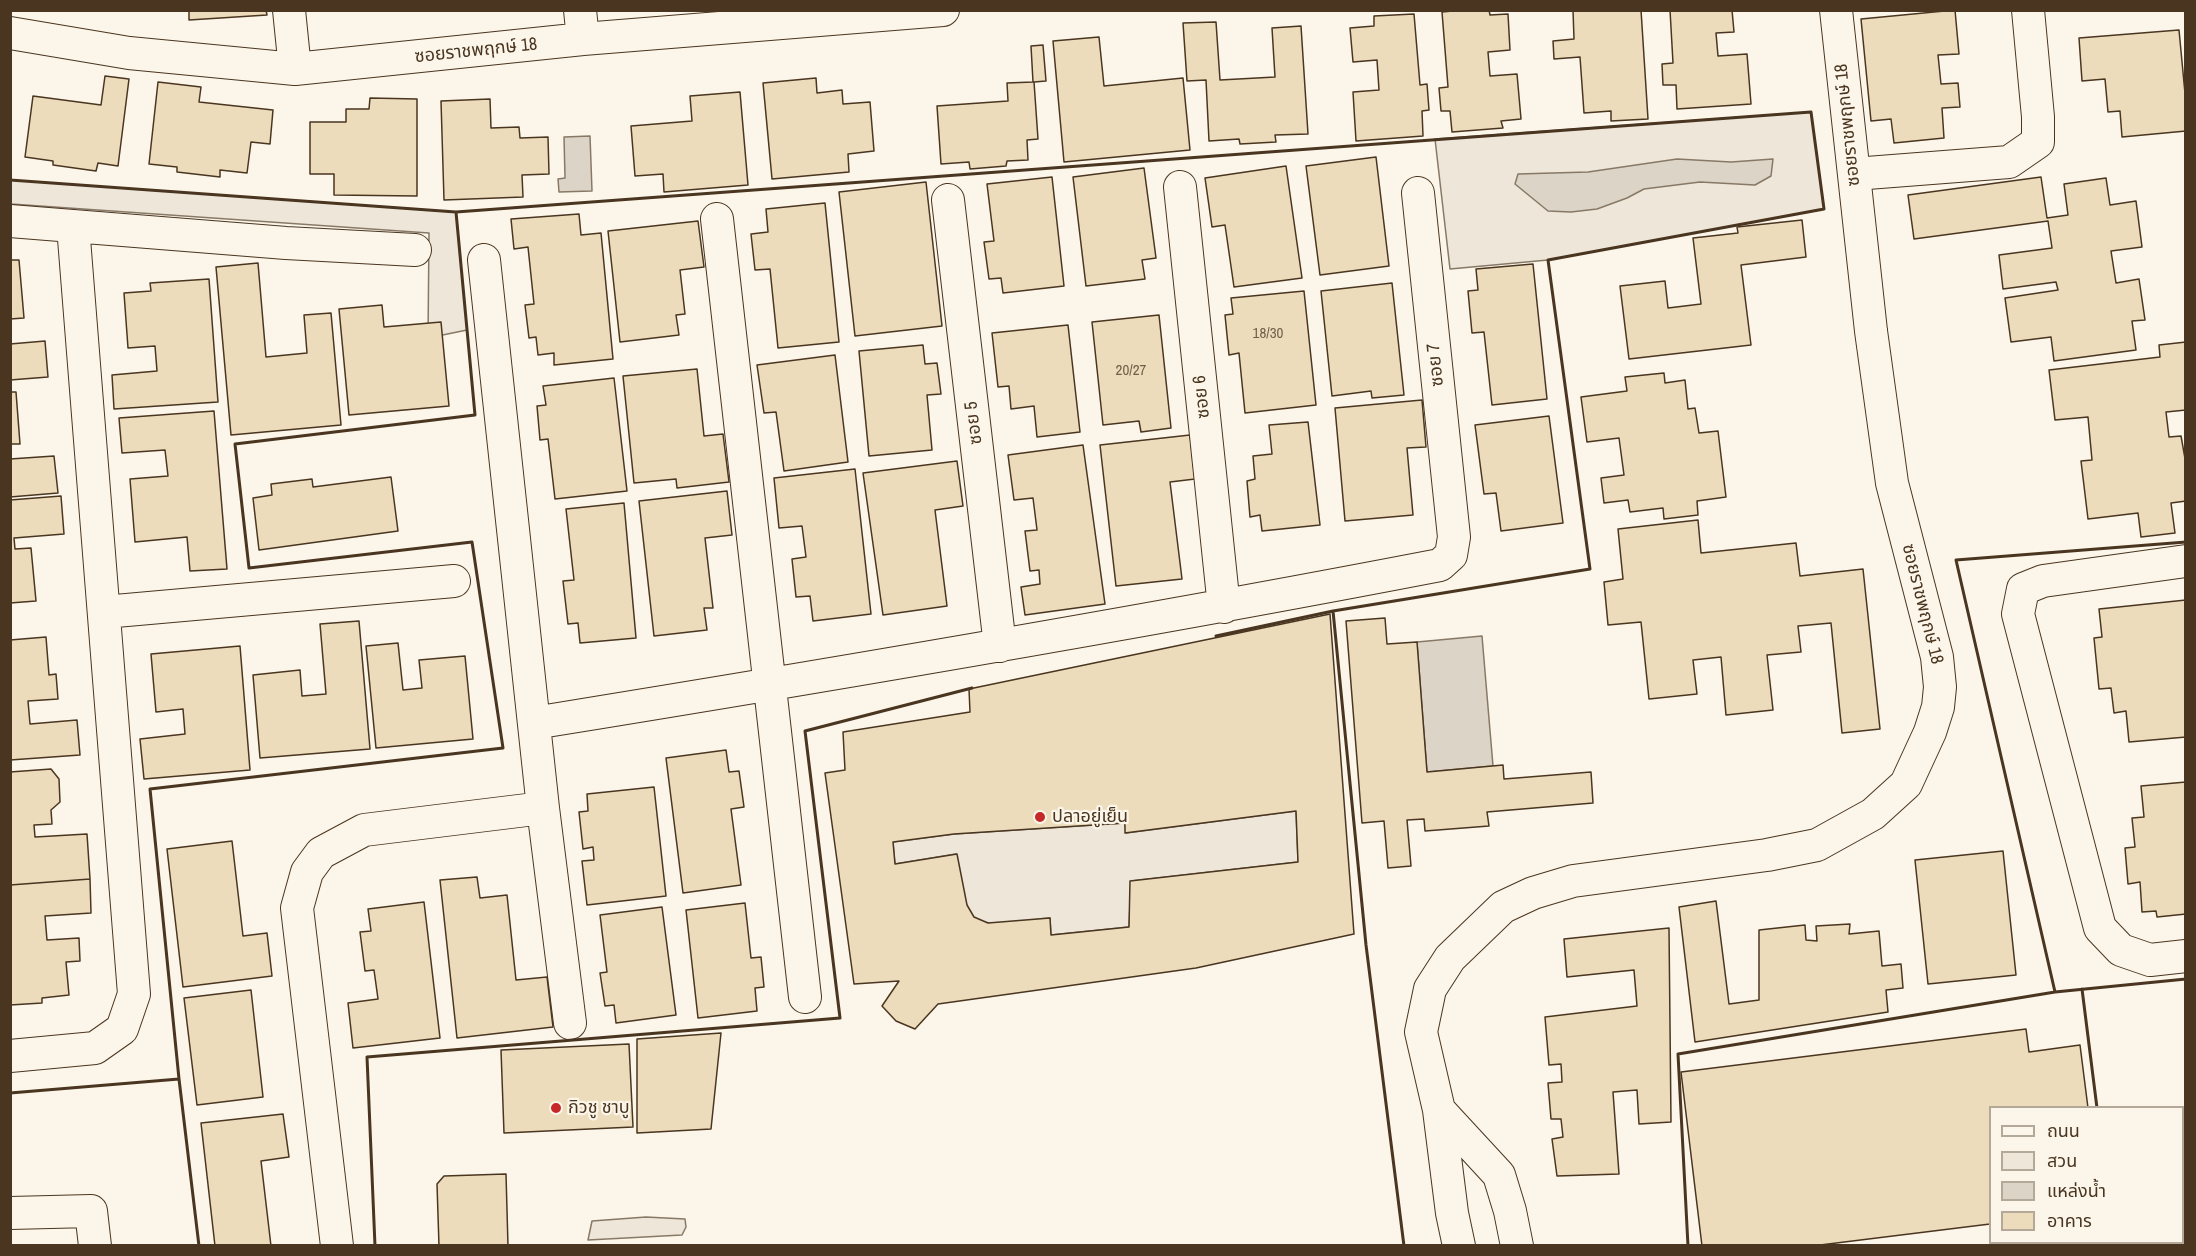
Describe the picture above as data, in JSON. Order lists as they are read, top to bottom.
{
  "streets": {
    "street": [
      "ซอยราชพฤกษ์ 18",
      "ซอย 7",
      "ซอย 6",
      "ซอย 5"
    ]
  },
  "crossings": [
    ["ซอย 7", "ซอย 6"]
  ],
  "places": ["ปลาอยู่เย็น", "กิวชู ชาบู"],
  "house_numbers": ["18/30", "20/27"],
  "legend": [
    "ถนน",
    "สวน",
    "แหล่งน้ำ",
    "อาคาร"
  ]
}
